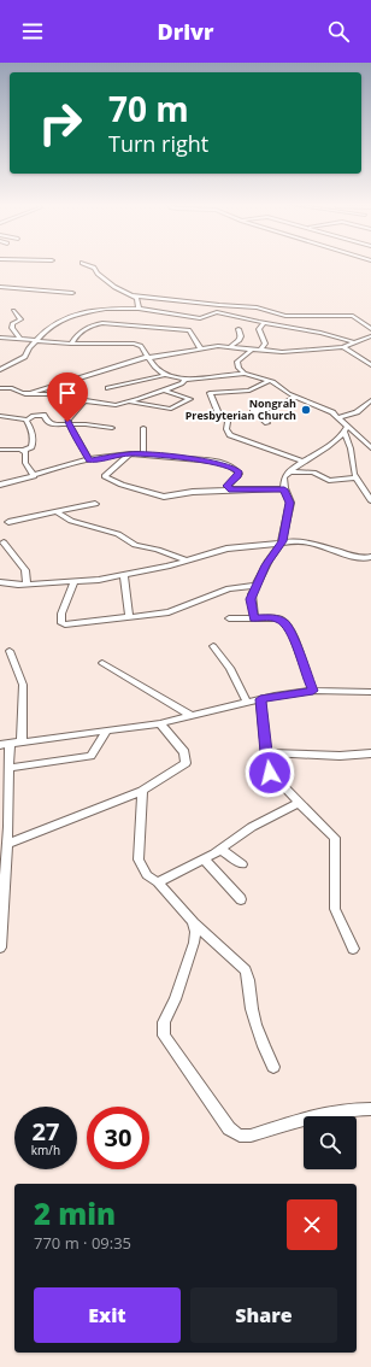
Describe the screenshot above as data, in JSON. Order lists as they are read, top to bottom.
{
  "places": ["Nongrah Presbyterian Church"],
  "page": {
    "header": "Drivr",
    "turn": ["70 m", "Turn right"],
    "speed": "27 km/h",
    "limit": "30",
    "heading": ["2 min", "770 m · 09:35"],
    "buttons": ["Exit", "Share"]
  }
}
